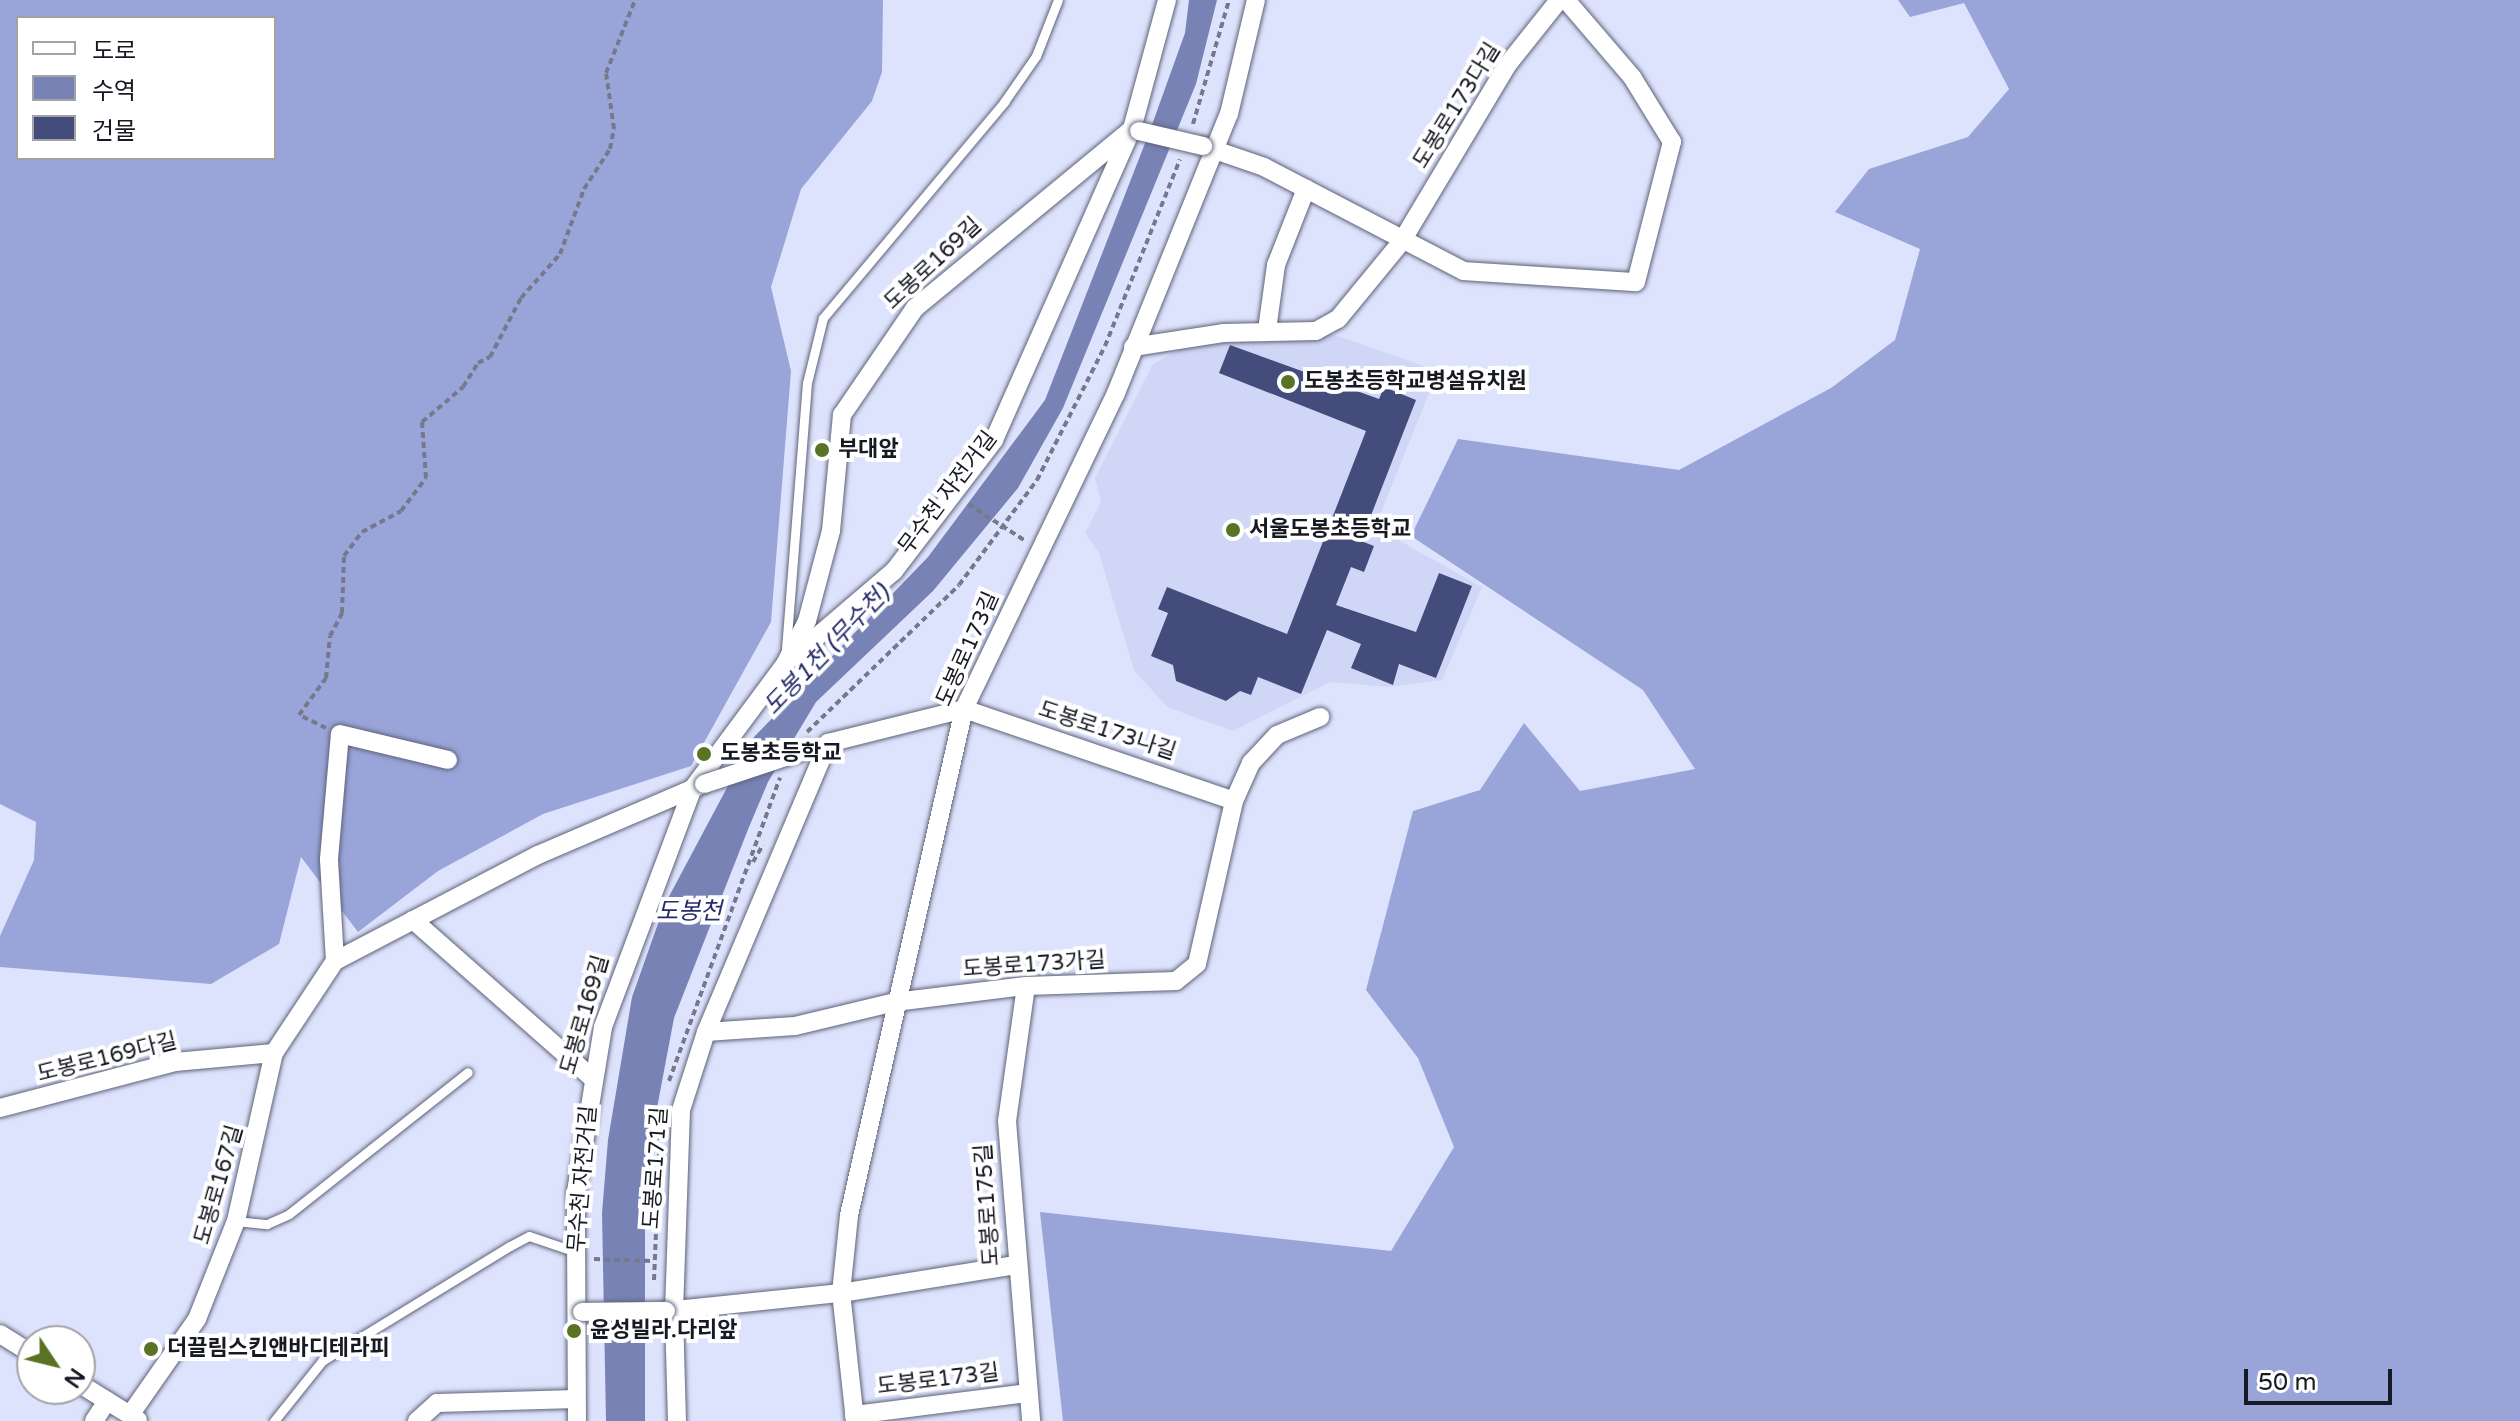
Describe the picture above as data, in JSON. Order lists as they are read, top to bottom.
{
  "streets": {
    "street": [
      "도봉로173다길",
      "도봉로169길",
      "도봉로173길",
      "도봉로173나길",
      "도봉로173가길",
      "도봉로169다길",
      "도봉로171길",
      "도봉로167길",
      "도봉로175길"
    ],
    "path": ["무수천 자전거길"]
  },
  "crossings": [
    ["도봉로173다길", "도봉로173길"],
    ["도봉로169길", "도봉로167길"],
    ["도봉로173길", "도봉로173나길"],
    ["도봉로173길", "도봉로173가길"],
    ["도봉로173길", "도봉로175길"],
    ["도봉로173나길", "도봉로173가길"],
    ["도봉로173가길", "도봉로175길"],
    ["도봉로169다길", "도봉로167길"],
    ["도봉로171길", "도봉로167길"]
  ],
  "water": ["도봉1천 (무수천)", "도봉천"],
  "places": [
    "도봉초등학교병설유치원",
    "부대앞",
    "서울도봉초등학교",
    "도봉초등학교",
    "윤성빌라.다리앞",
    "더끌림스킨앤바디테라피"
  ],
  "legend": ["도로", "수역", "건물"],
  "scale_bar": "50 m",
  "north": "bottom right"
}
